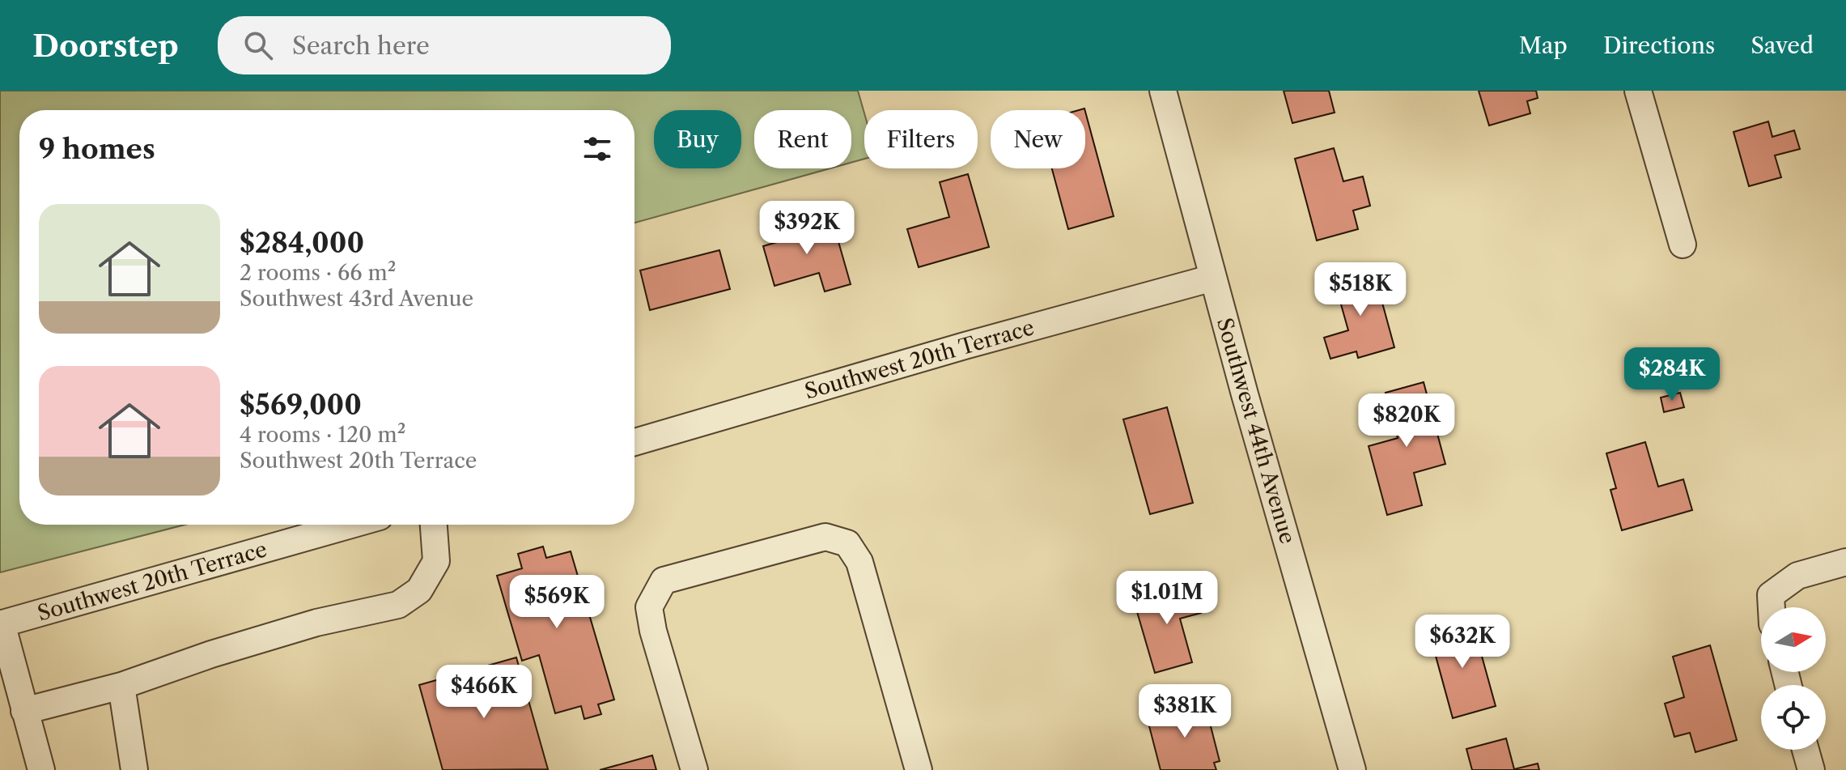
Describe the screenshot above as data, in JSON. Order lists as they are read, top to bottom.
{
  "streets": {
    "street": ["Southwest 20th Terrace", "Southwest 44th Avenue"]
  },
  "crossings": [
    ["Southwest 20th Terrace", "Southwest 44th Avenue"]
  ],
  "north": "right",
  "page": {
    "header": "Doorstep",
    "search": "Search here",
    "nav": ["Map", "Directions", "Saved"],
    "chip": [
      "Buy",
      "Rent",
      "Filters",
      "New"
    ],
    "heading": "9 homes",
    "list": [
      {
        "name": "$284,000",
        "note": "2 rooms · 66 m² · Southwest 43rd Avenue"
      },
      {
        "name": "$569,000",
        "note": "4 rooms · 120 m² · Southwest 20th Terrace"
      }
    ],
    "price": [
      "$392K",
      "$518K",
      "$284K",
      "$820K",
      "$1.01M",
      "$569K",
      "$632K",
      "$466K",
      "$381K"
    ]
  }
}
